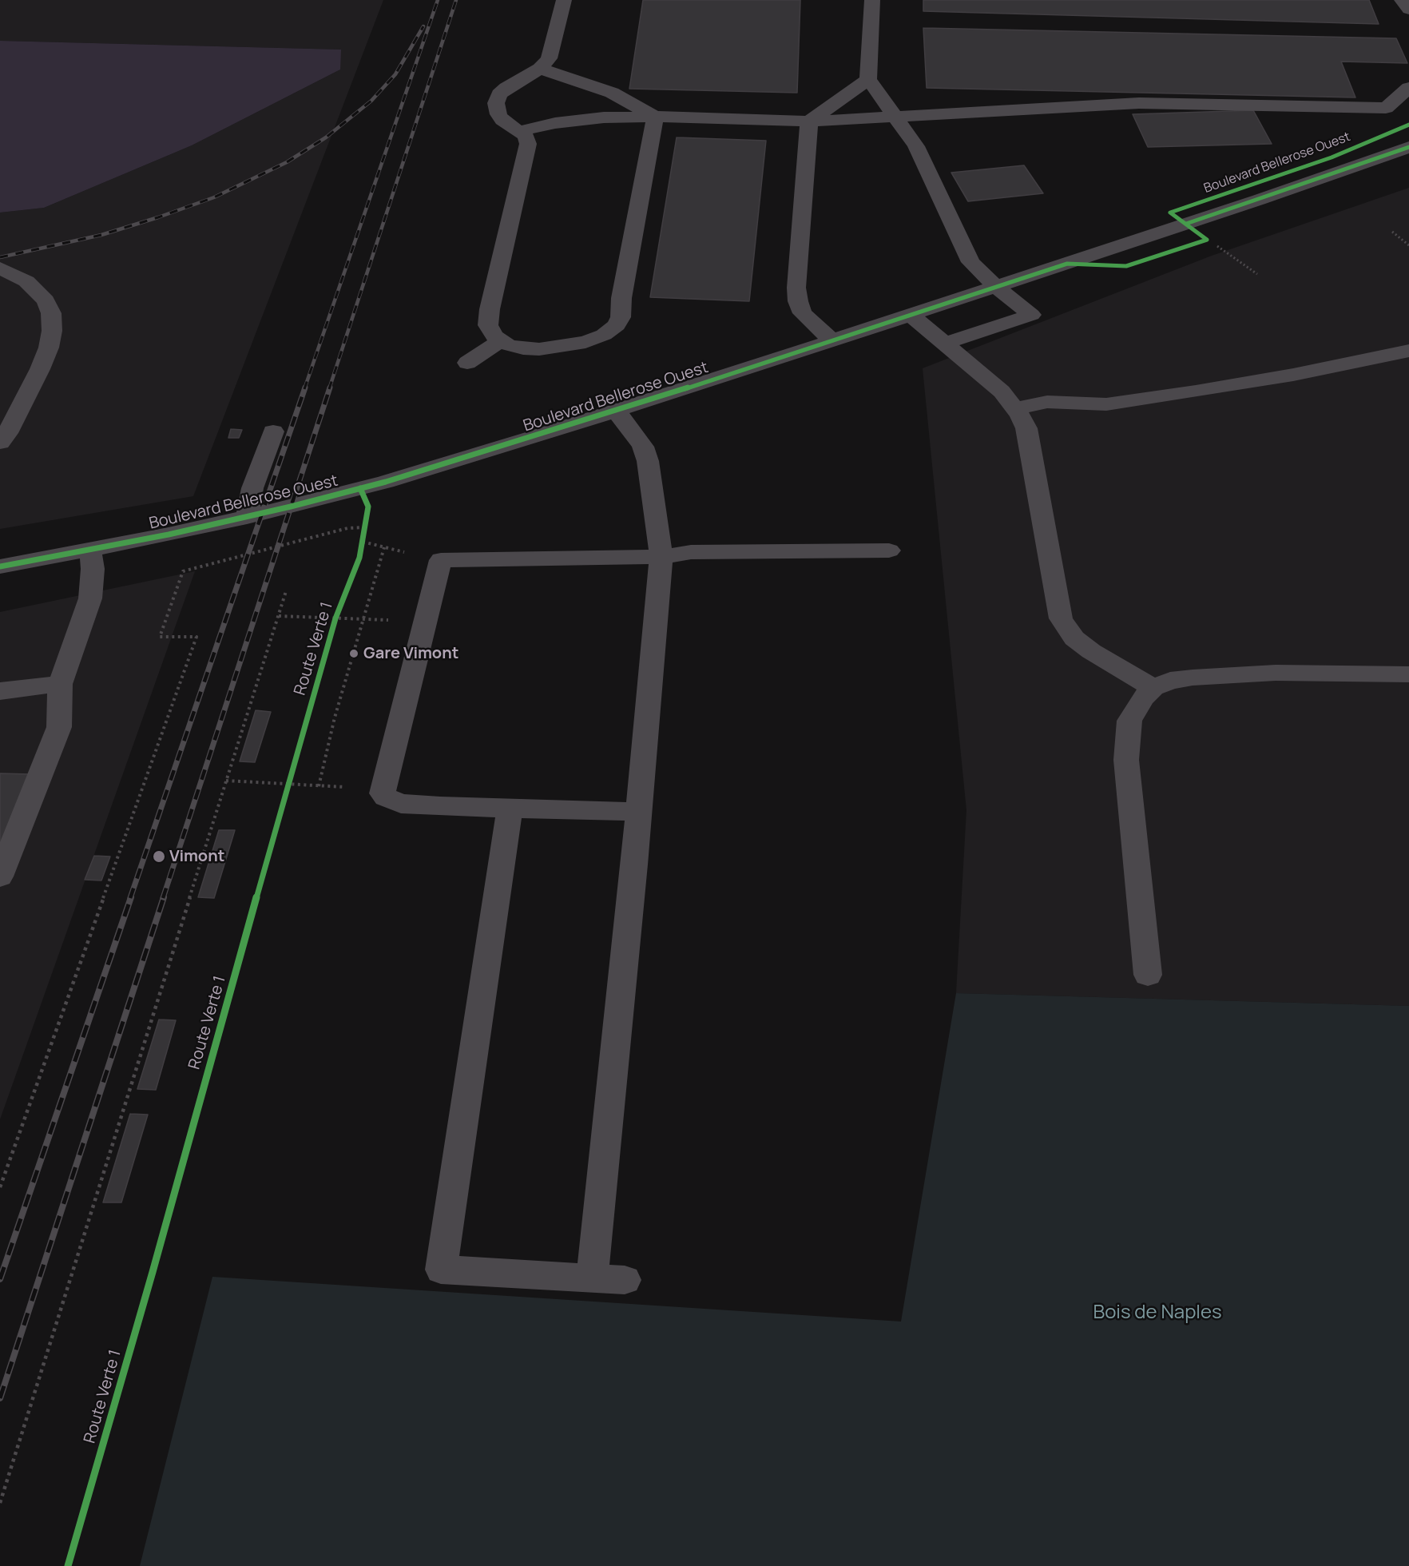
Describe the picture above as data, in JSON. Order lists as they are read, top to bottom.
{
  "streets": {
    "street": ["Boulevard Bellerose Ouest"],
    "cycle path": ["Route Verte 1"]
  },
  "parks": ["Bois de Naples"],
  "places": ["Gare Vimont", "Vimont"]
}
